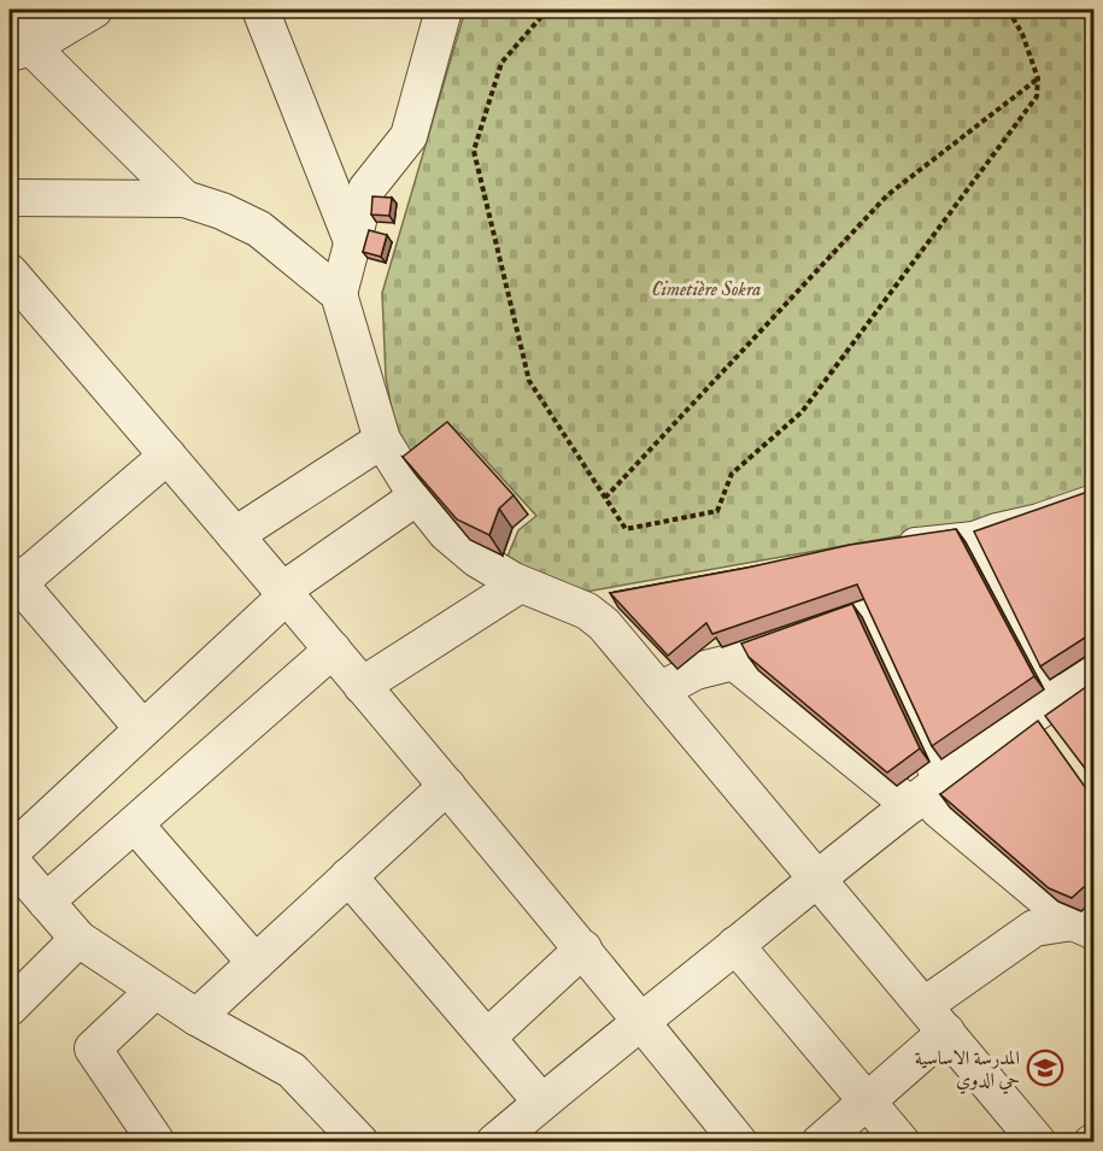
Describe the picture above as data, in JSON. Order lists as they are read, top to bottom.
{
  "parks": ["Cimetière Sokra"],
  "places": {
    "school or university": ["المدرسة الاساسية حي الدوي"]
  }
}
